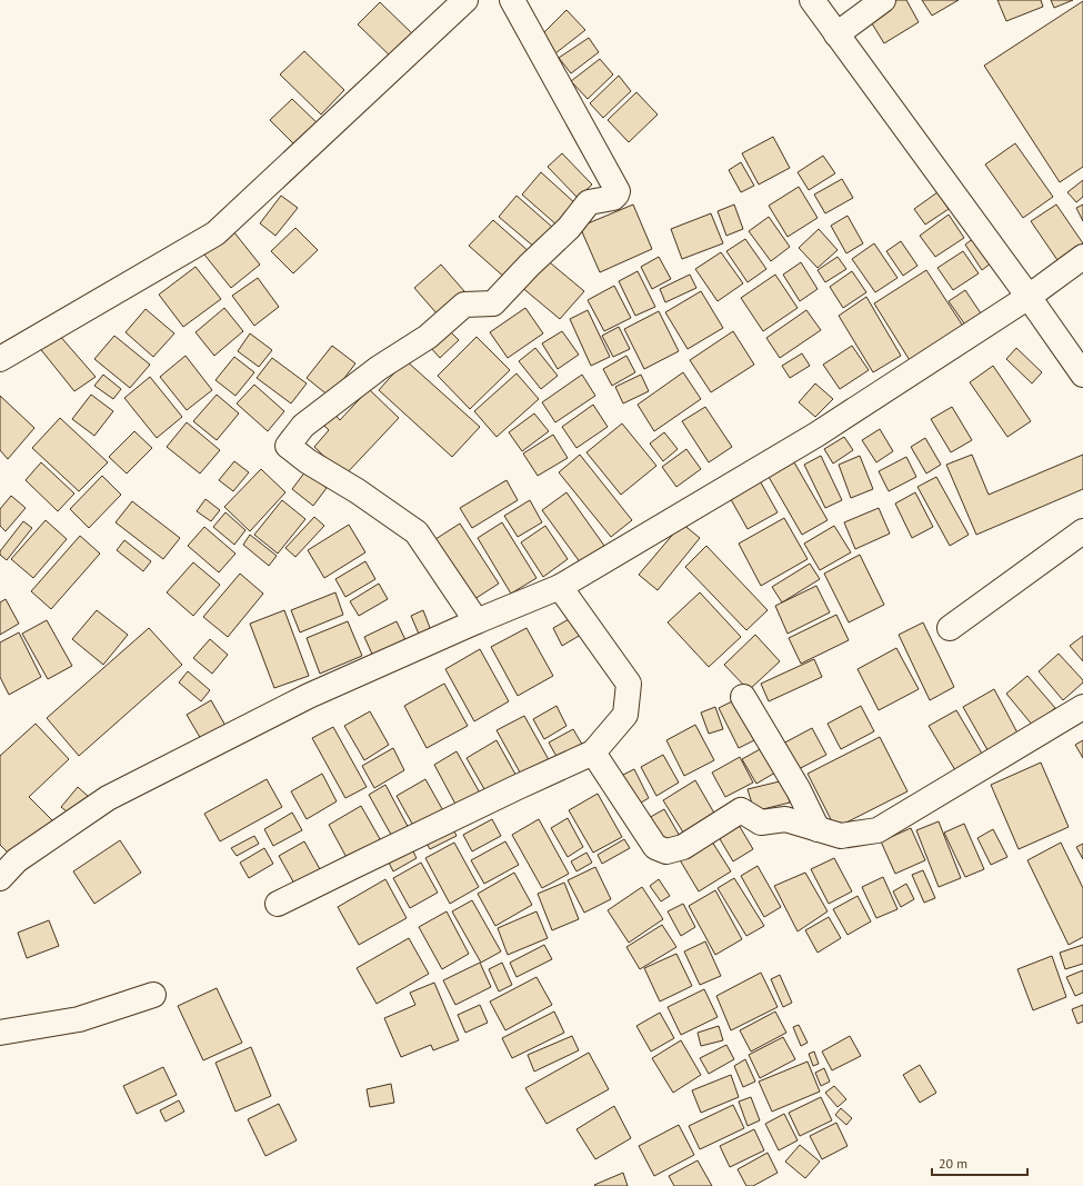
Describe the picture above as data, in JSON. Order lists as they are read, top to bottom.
{
  "scale_bar": "20 m"
}
